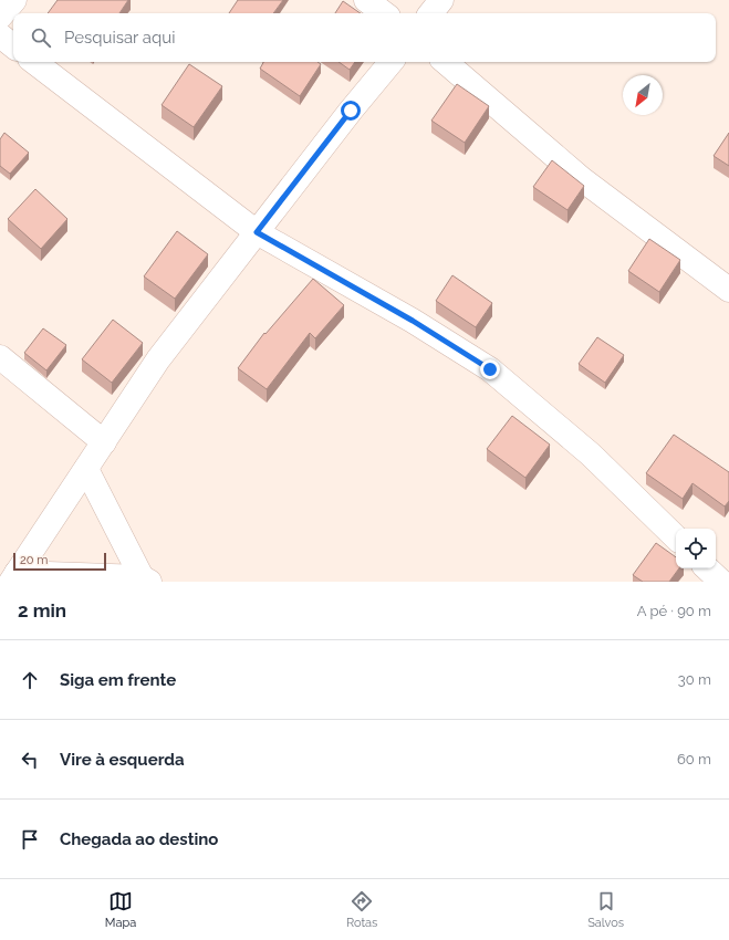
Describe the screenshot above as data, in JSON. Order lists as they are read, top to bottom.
{
  "scale_bar": "20 m",
  "north": "bottom left",
  "page": {
    "search": "Pesquisar aqui",
    "scale": "20 m",
    "heading": ["2 min", "A pé · 90 m"],
    "list": [
      ["Siga em frente", "30 m"],
      ["Vire à esquerda", "60 m"],
      "Chegada ao destino"
    ],
    "nav": ["Mapa", "Rotas", "Salvos"]
  }
}
